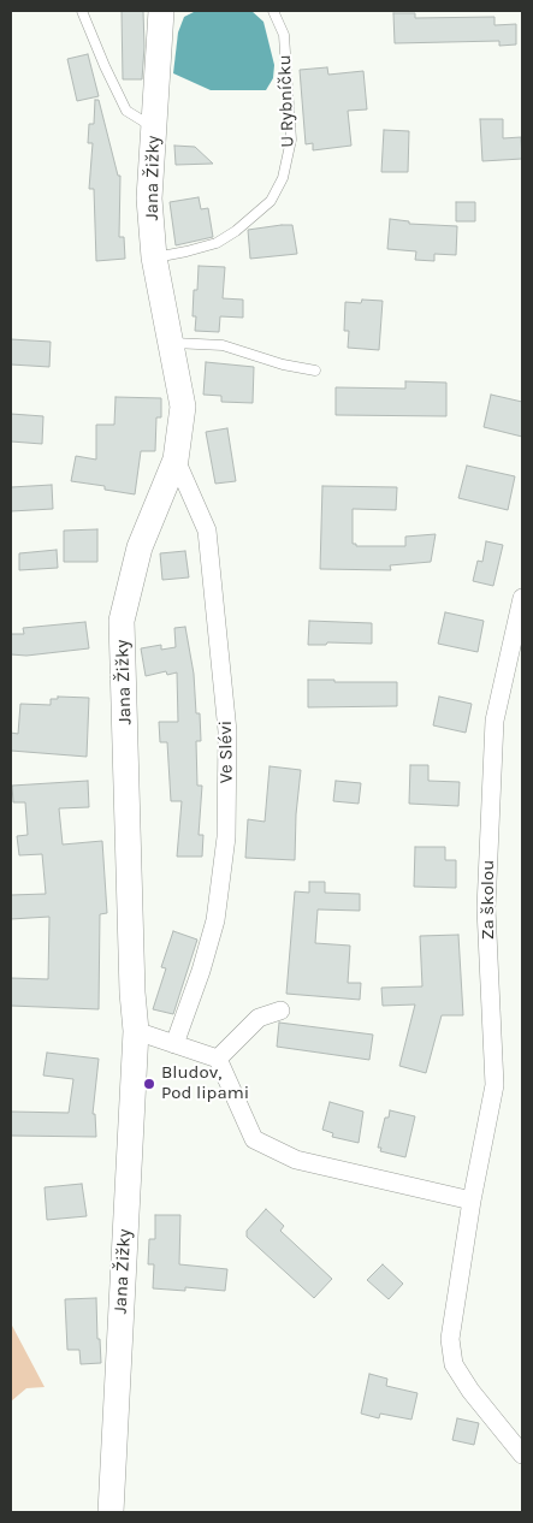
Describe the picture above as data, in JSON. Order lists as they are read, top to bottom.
{
  "streets": {
    "street": ["Jana Žižky", "Ve Slévi", "Za školou"],
    "lane": ["U Rybníčku"]
  },
  "crossings": [
    ["U Rybníčku", "Jana Žižky"],
    ["Jana Žižky", "Ve Slévi"]
  ],
  "places": ["Bludov, Pod lipami"]
}
